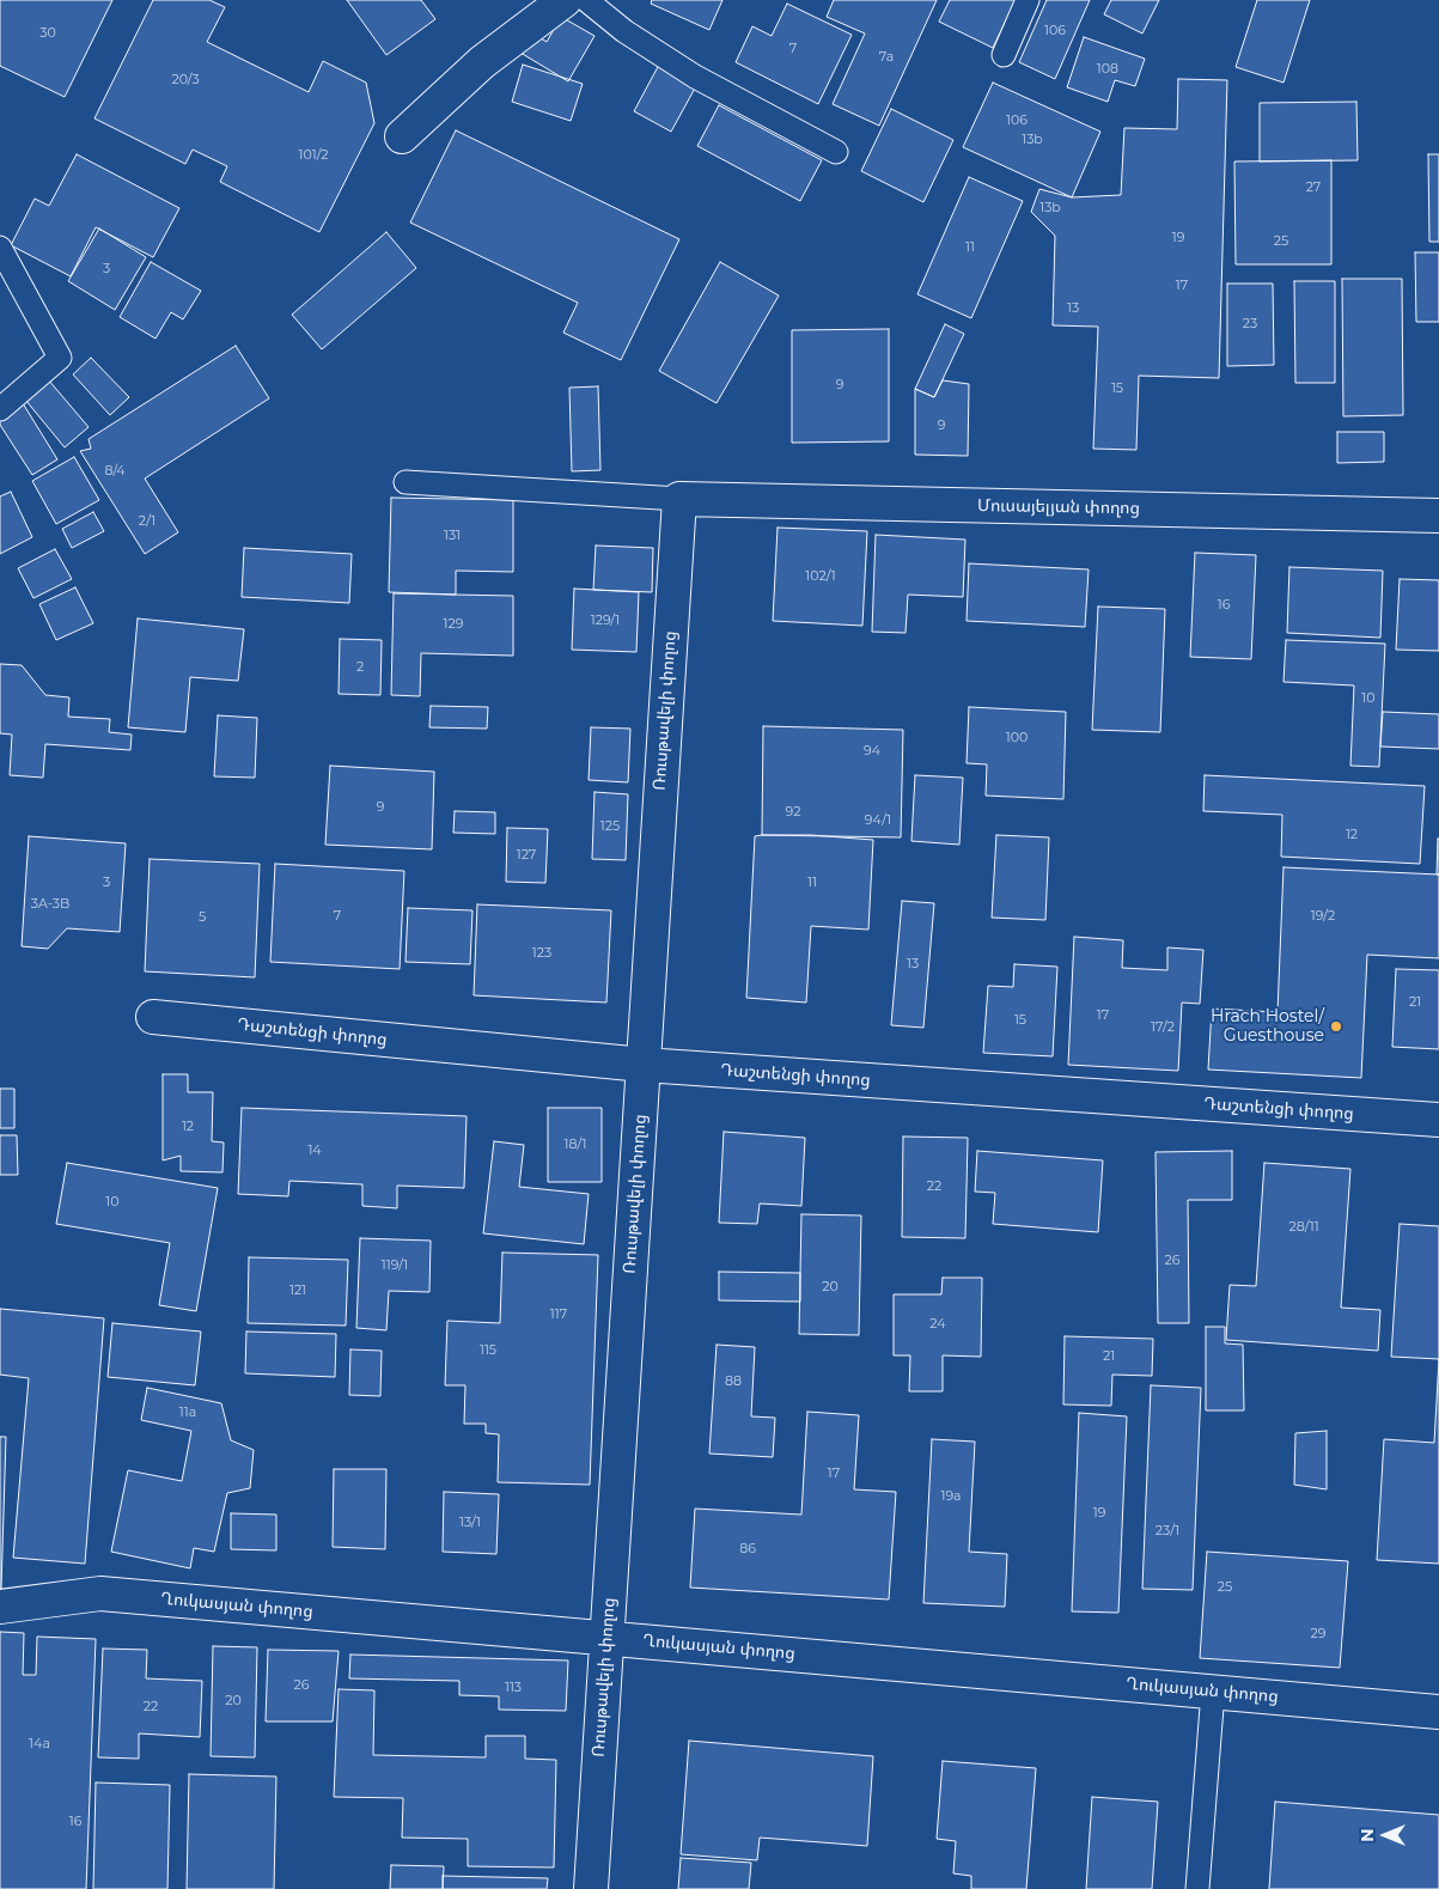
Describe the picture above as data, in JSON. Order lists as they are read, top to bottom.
{
  "streets": {
    "street": [
      "Մուսայելյան փողոց",
      "Ռուսթավելի փողոց",
      "Դաշտենցի փողոց",
      "Ղուկասյան փողոց"
    ]
  },
  "crossings": [
    ["Մուսայելյան փողոց", "Ռուսթավելի փողոց"],
    ["Ռուսթավելի փողոց", "Դաշտենցի փողոց"],
    ["Ռուսթավելի փողոց", "Ղուկասյան փողոց"]
  ],
  "places": ["Hrach Hostel/ Guesthouse"],
  "house_numbers": [
    "106",
    "30",
    "7",
    "7a",
    "108",
    "20/3",
    "106",
    "13b",
    "101/2",
    "27",
    "13b",
    "19",
    "25",
    "11",
    "3",
    "17",
    "13",
    "23",
    "9",
    "15",
    "9",
    "8/4",
    "2/1",
    "131",
    "102/1",
    "16",
    "129/1",
    "129",
    "2",
    "10",
    "100",
    "94",
    "9",
    "92",
    "94/1",
    "125",
    "12",
    "127",
    "3",
    "11",
    "3A-3B",
    "7",
    "19/2",
    "5",
    "123",
    "13",
    "21",
    "17",
    "15",
    "17/2",
    "12",
    "18/1",
    "14",
    "22",
    "10",
    "28/11",
    "26",
    "119/1",
    "20",
    "121",
    "117",
    "24",
    "115",
    "21",
    "88",
    "11a",
    "17",
    "19a",
    "19",
    "13/1",
    "23/1",
    "86",
    "25",
    "29",
    "26",
    "113",
    "20",
    "22",
    "14a",
    "16"
  ],
  "north": "left"
}
